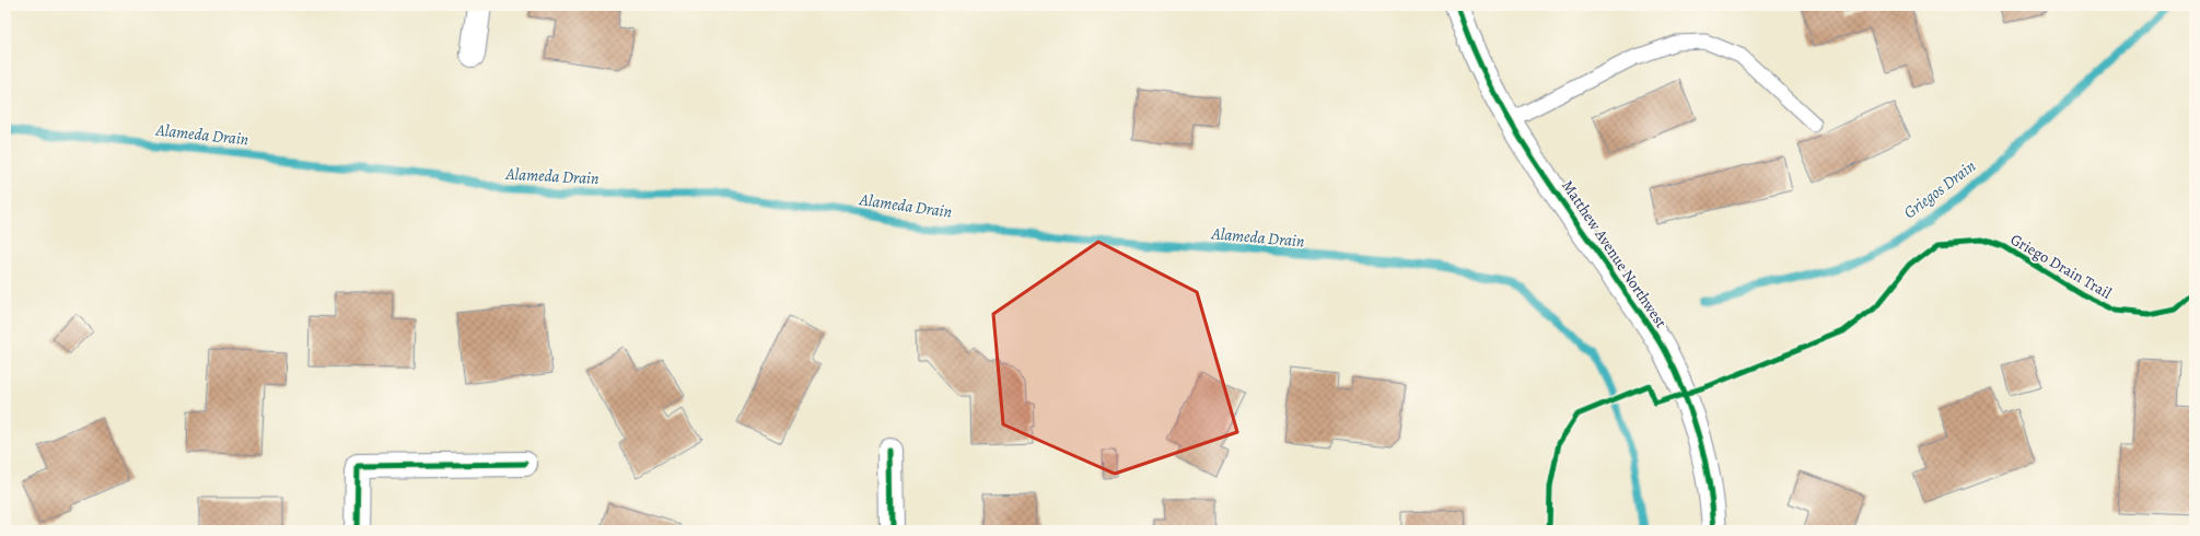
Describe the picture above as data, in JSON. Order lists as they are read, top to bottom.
{
  "streets": {
    "street": ["Matthew Avenue Northwest"],
    "cycle path": ["Griego Drain Trail"]
  },
  "water": ["Alameda Drain", "Griegos Drain"]
}
